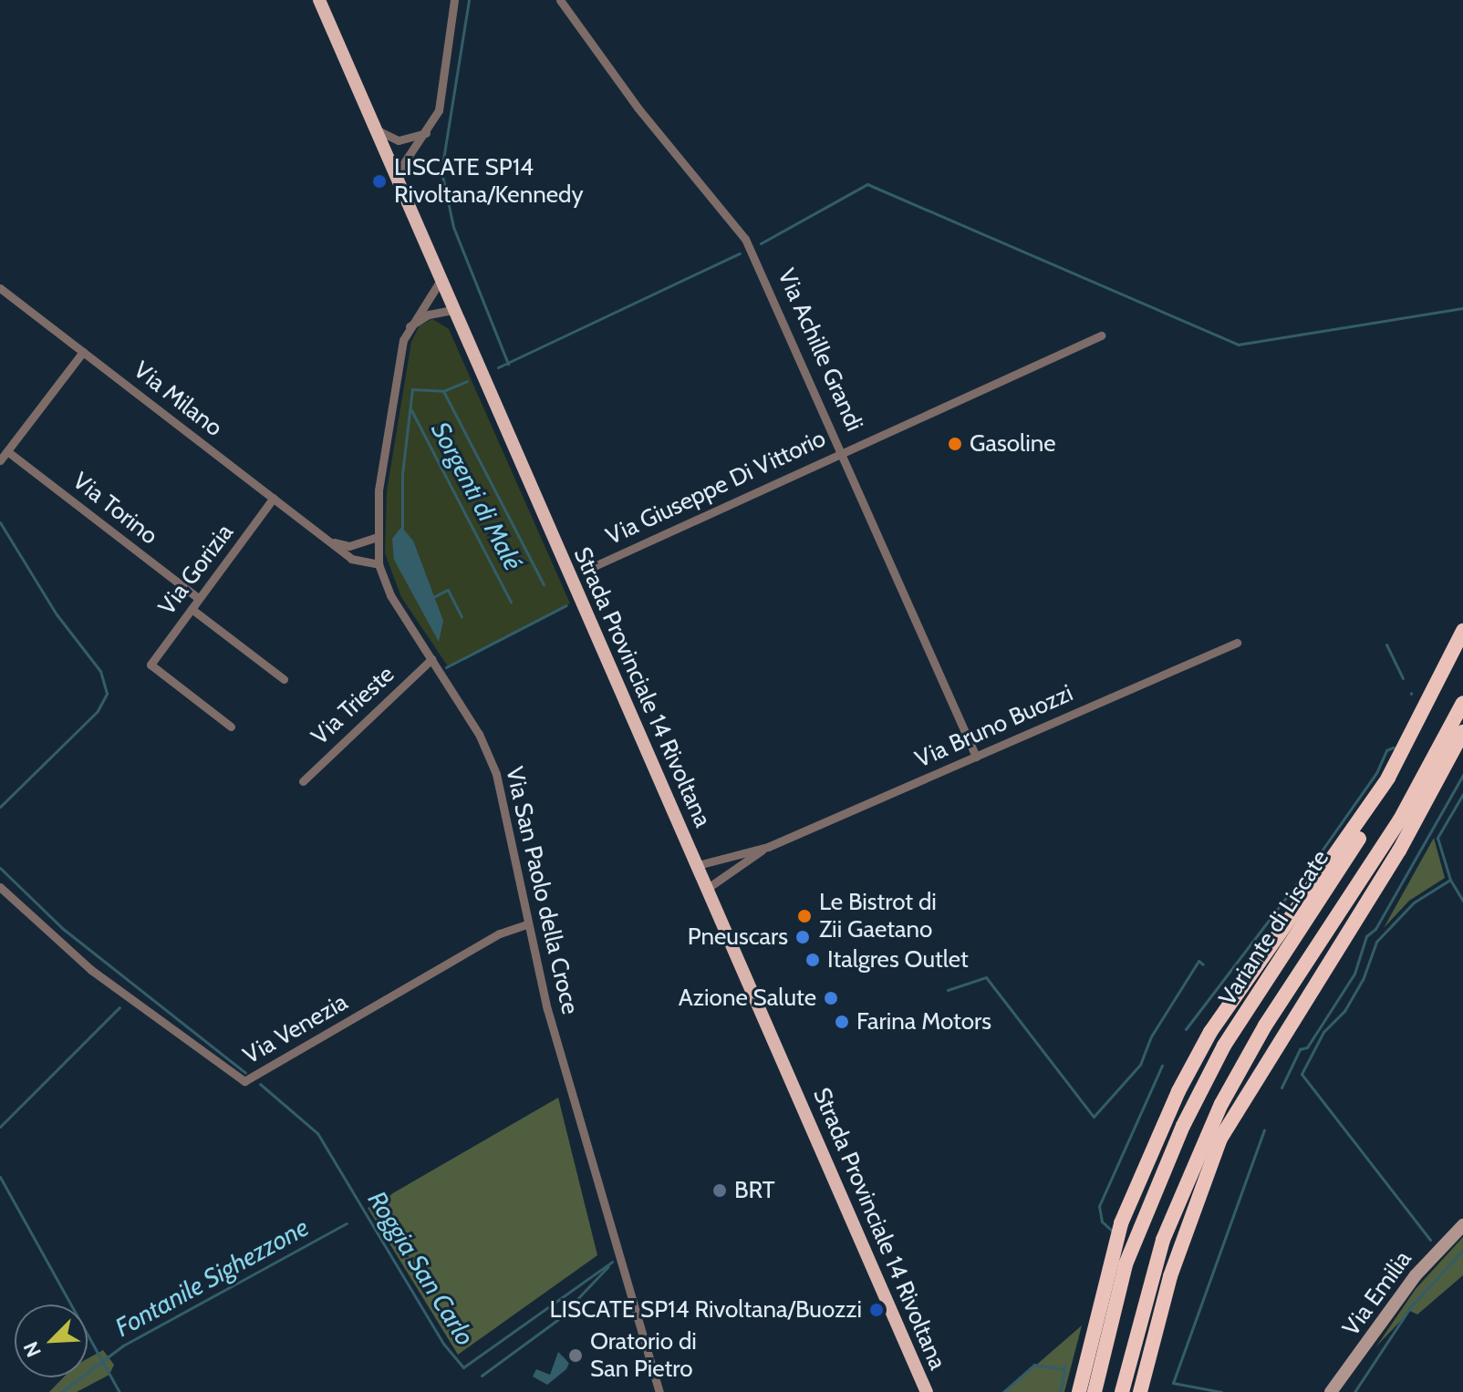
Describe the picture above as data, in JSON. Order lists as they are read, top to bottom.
{
  "streets": {
    "highway": ["Variante di Liscate"],
    "main road": ["Strada Provinciale 14 Rivoltana", "Via Emilia"],
    "street": [
      "Via Achille Grandi",
      "Via Milano",
      "Via Giuseppe Di Vittorio",
      "Via Torino",
      "Via Gorizia",
      "Via Trieste",
      "Via Bruno Buozzi",
      "Via San Paolo della Croce",
      "Via Venezia"
    ]
  },
  "crossings": [
    ["Via Achille Grandi", "Via Giuseppe Di Vittorio"],
    ["Via Achille Grandi", "Via Bruno Buozzi"],
    ["Via Milano", "Via Gorizia"],
    ["Via Milano", "Via San Paolo della Croce"],
    ["Via Torino", "Via Gorizia"],
    ["Strada Provinciale 14 Rivoltana", "Via Bruno Buozzi"],
    ["Strada Provinciale 14 Rivoltana", "Via San Paolo della Croce"],
    ["Via Trieste", "Via San Paolo della Croce"],
    ["Via San Paolo della Croce", "Via Venezia"]
  ],
  "water": ["Sorgenti di Malé", "Roggia San Carlo", "Fontanile Sighezzone"],
  "places": [
    "LISCATE SP14 Rivoltana/Kennedy",
    "Gasoline",
    "Le Bistrot di Zii Gaetano",
    "Pneuscars",
    "Italgres Outlet",
    "Azione Salute",
    "Farina Motors",
    "BRT",
    "LISCATE SP14 Rivoltana/Buozzi",
    "Oratorio di San Pietro"
  ],
  "north": "bottom left"
}
